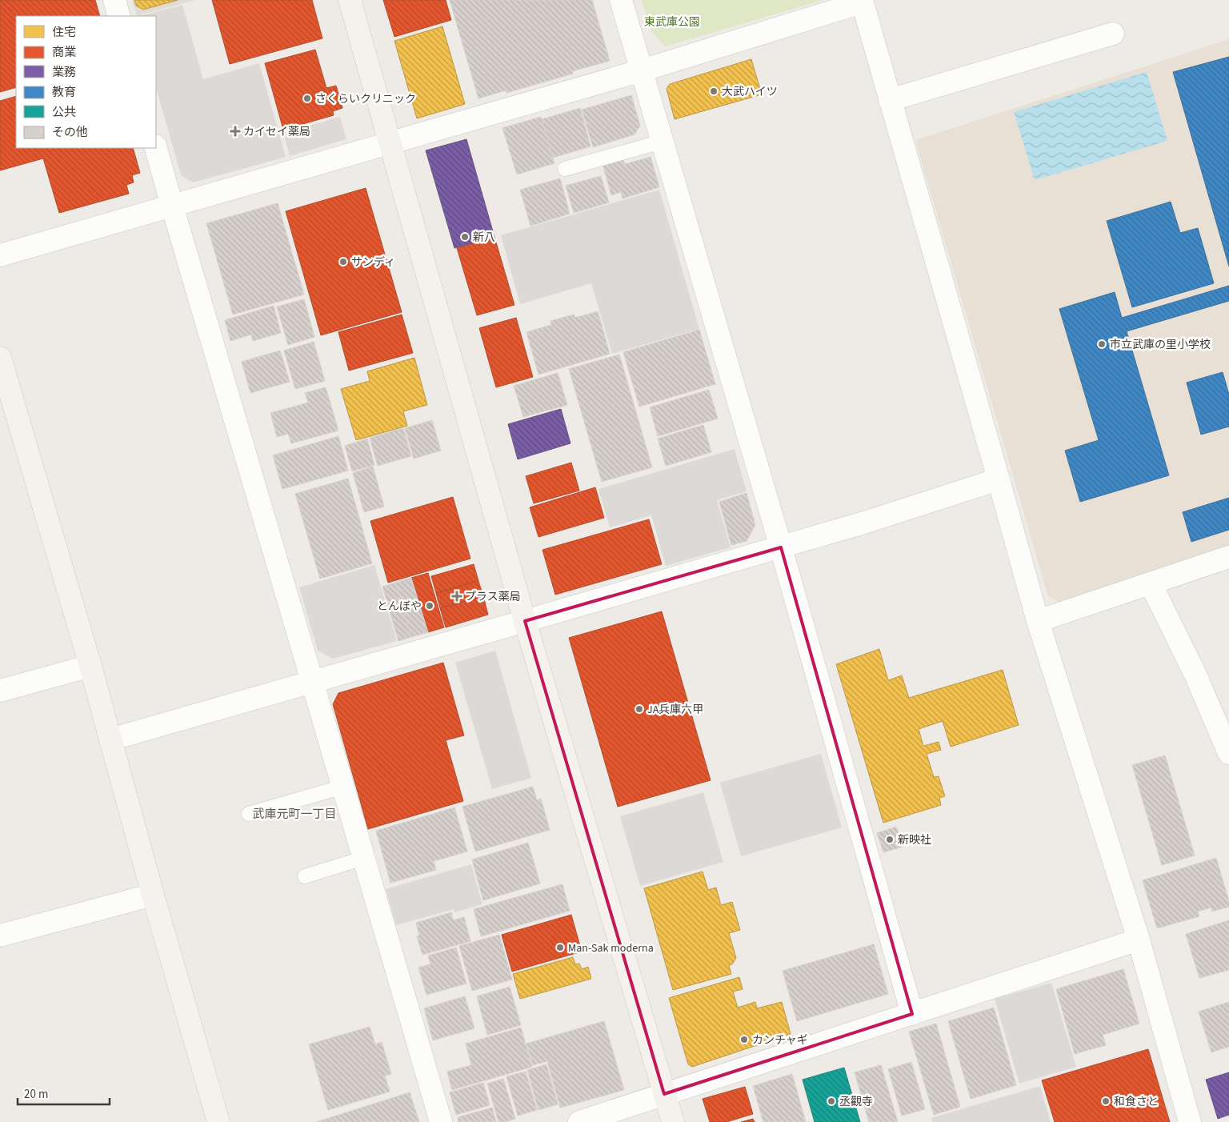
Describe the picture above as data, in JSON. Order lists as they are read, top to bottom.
{
  "districts": ["武庫元町一丁目"],
  "parks": ["東武庫公園"],
  "places": {
    "other": [
      "大武ハイツ",
      "さくらいクリニック",
      "新八",
      "サンディ",
      "市立武庫の里小学校",
      "とんぼや",
      "JA兵庫六甲",
      "新映社",
      "Man-Sak moderna",
      "カンチャギ",
      "丞觀寺",
      "和食さと"
    ],
    "health": ["カイセイ薬局", "プラス薬局"]
  },
  "legend": [
    "住宅",
    "商業",
    "業務",
    "教育",
    "公共",
    "その他"
  ],
  "scale_bar": "20 m"
}
